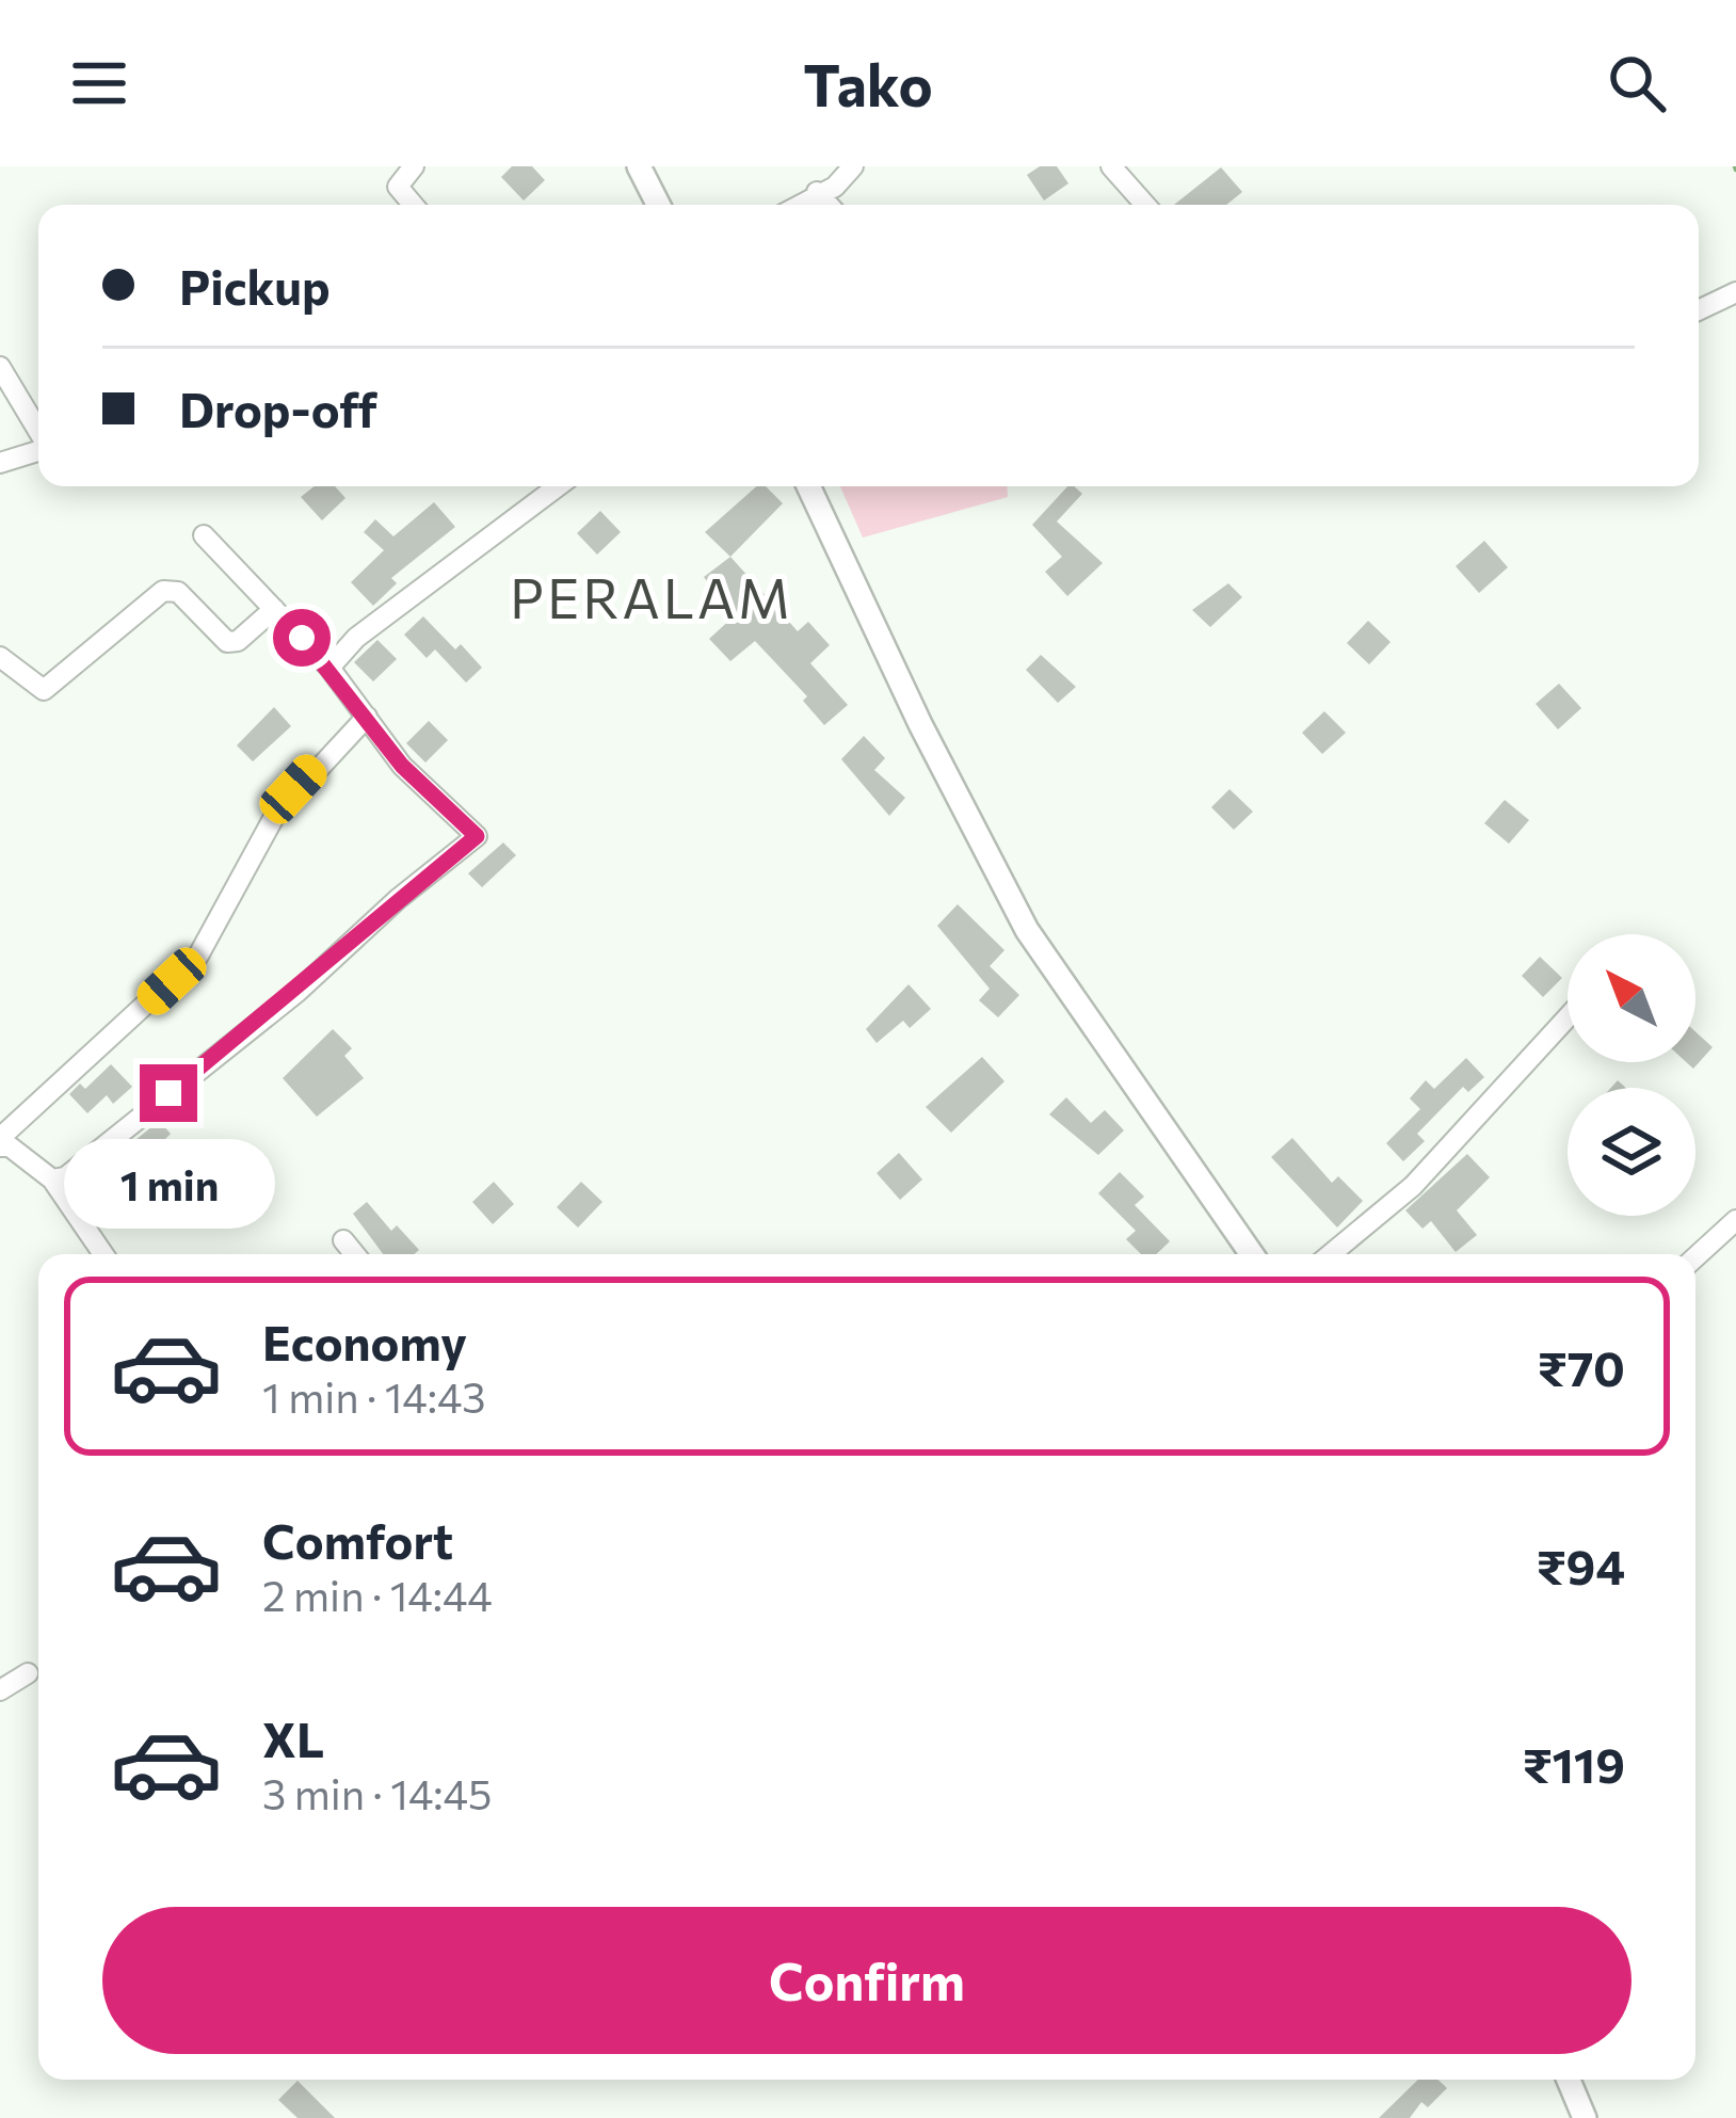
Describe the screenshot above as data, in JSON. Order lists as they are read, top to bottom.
{
  "districts": ["PERALAM"],
  "north": "top left",
  "page": {
    "header": "Tako",
    "banner": ["Pickup", "Drop-off"],
    "bubble": "1 min",
    "list": [
      {
        "name": "Economy",
        "note": "1 min · 14:43",
        "value": "₹70"
      },
      {
        "name": "Comfort",
        "note": "2 min · 14:44",
        "value": "₹94"
      },
      {
        "name": "XL",
        "note": "3 min · 14:45",
        "value": "₹119"
      }
    ],
    "buttons": "Confirm"
  }
}
